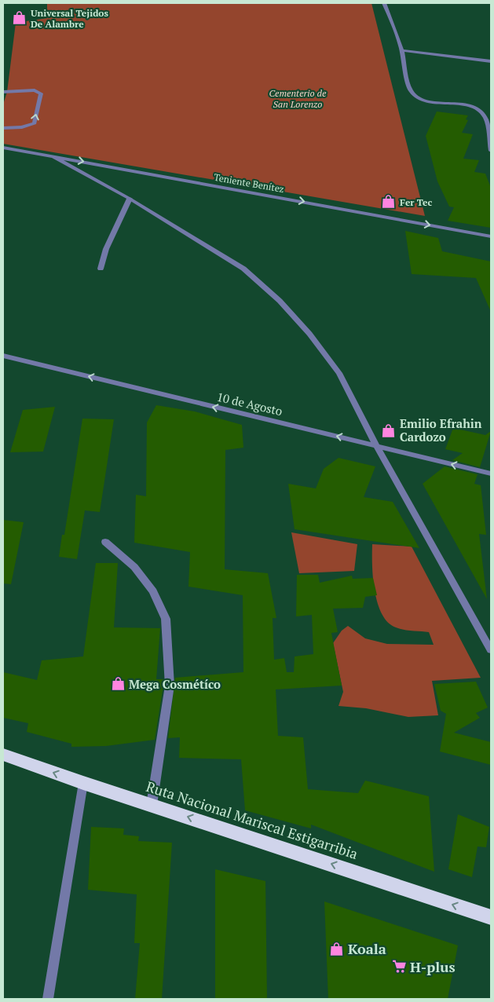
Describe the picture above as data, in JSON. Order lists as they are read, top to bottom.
{
  "streets": {
    "highway": ["Ruta Nacional Mariscal Estigarribia"],
    "street": ["Teniente Benítez", "10 de Agosto"]
  },
  "one_way": ["Teniente Benítez", "10 de Agosto", "Ruta Nacional Mariscal Estigarribia"],
  "parks": ["Cementerio de San Lorenzo"],
  "places": {
    "shop": [
      "Universal Tejidos De Alambre",
      "Fer Tec",
      "Emilio Efrahin Cardozo",
      "Mega Cosmétíco",
      "Koala"
    ],
    "supermarket": ["H-plus"]
  }
}
